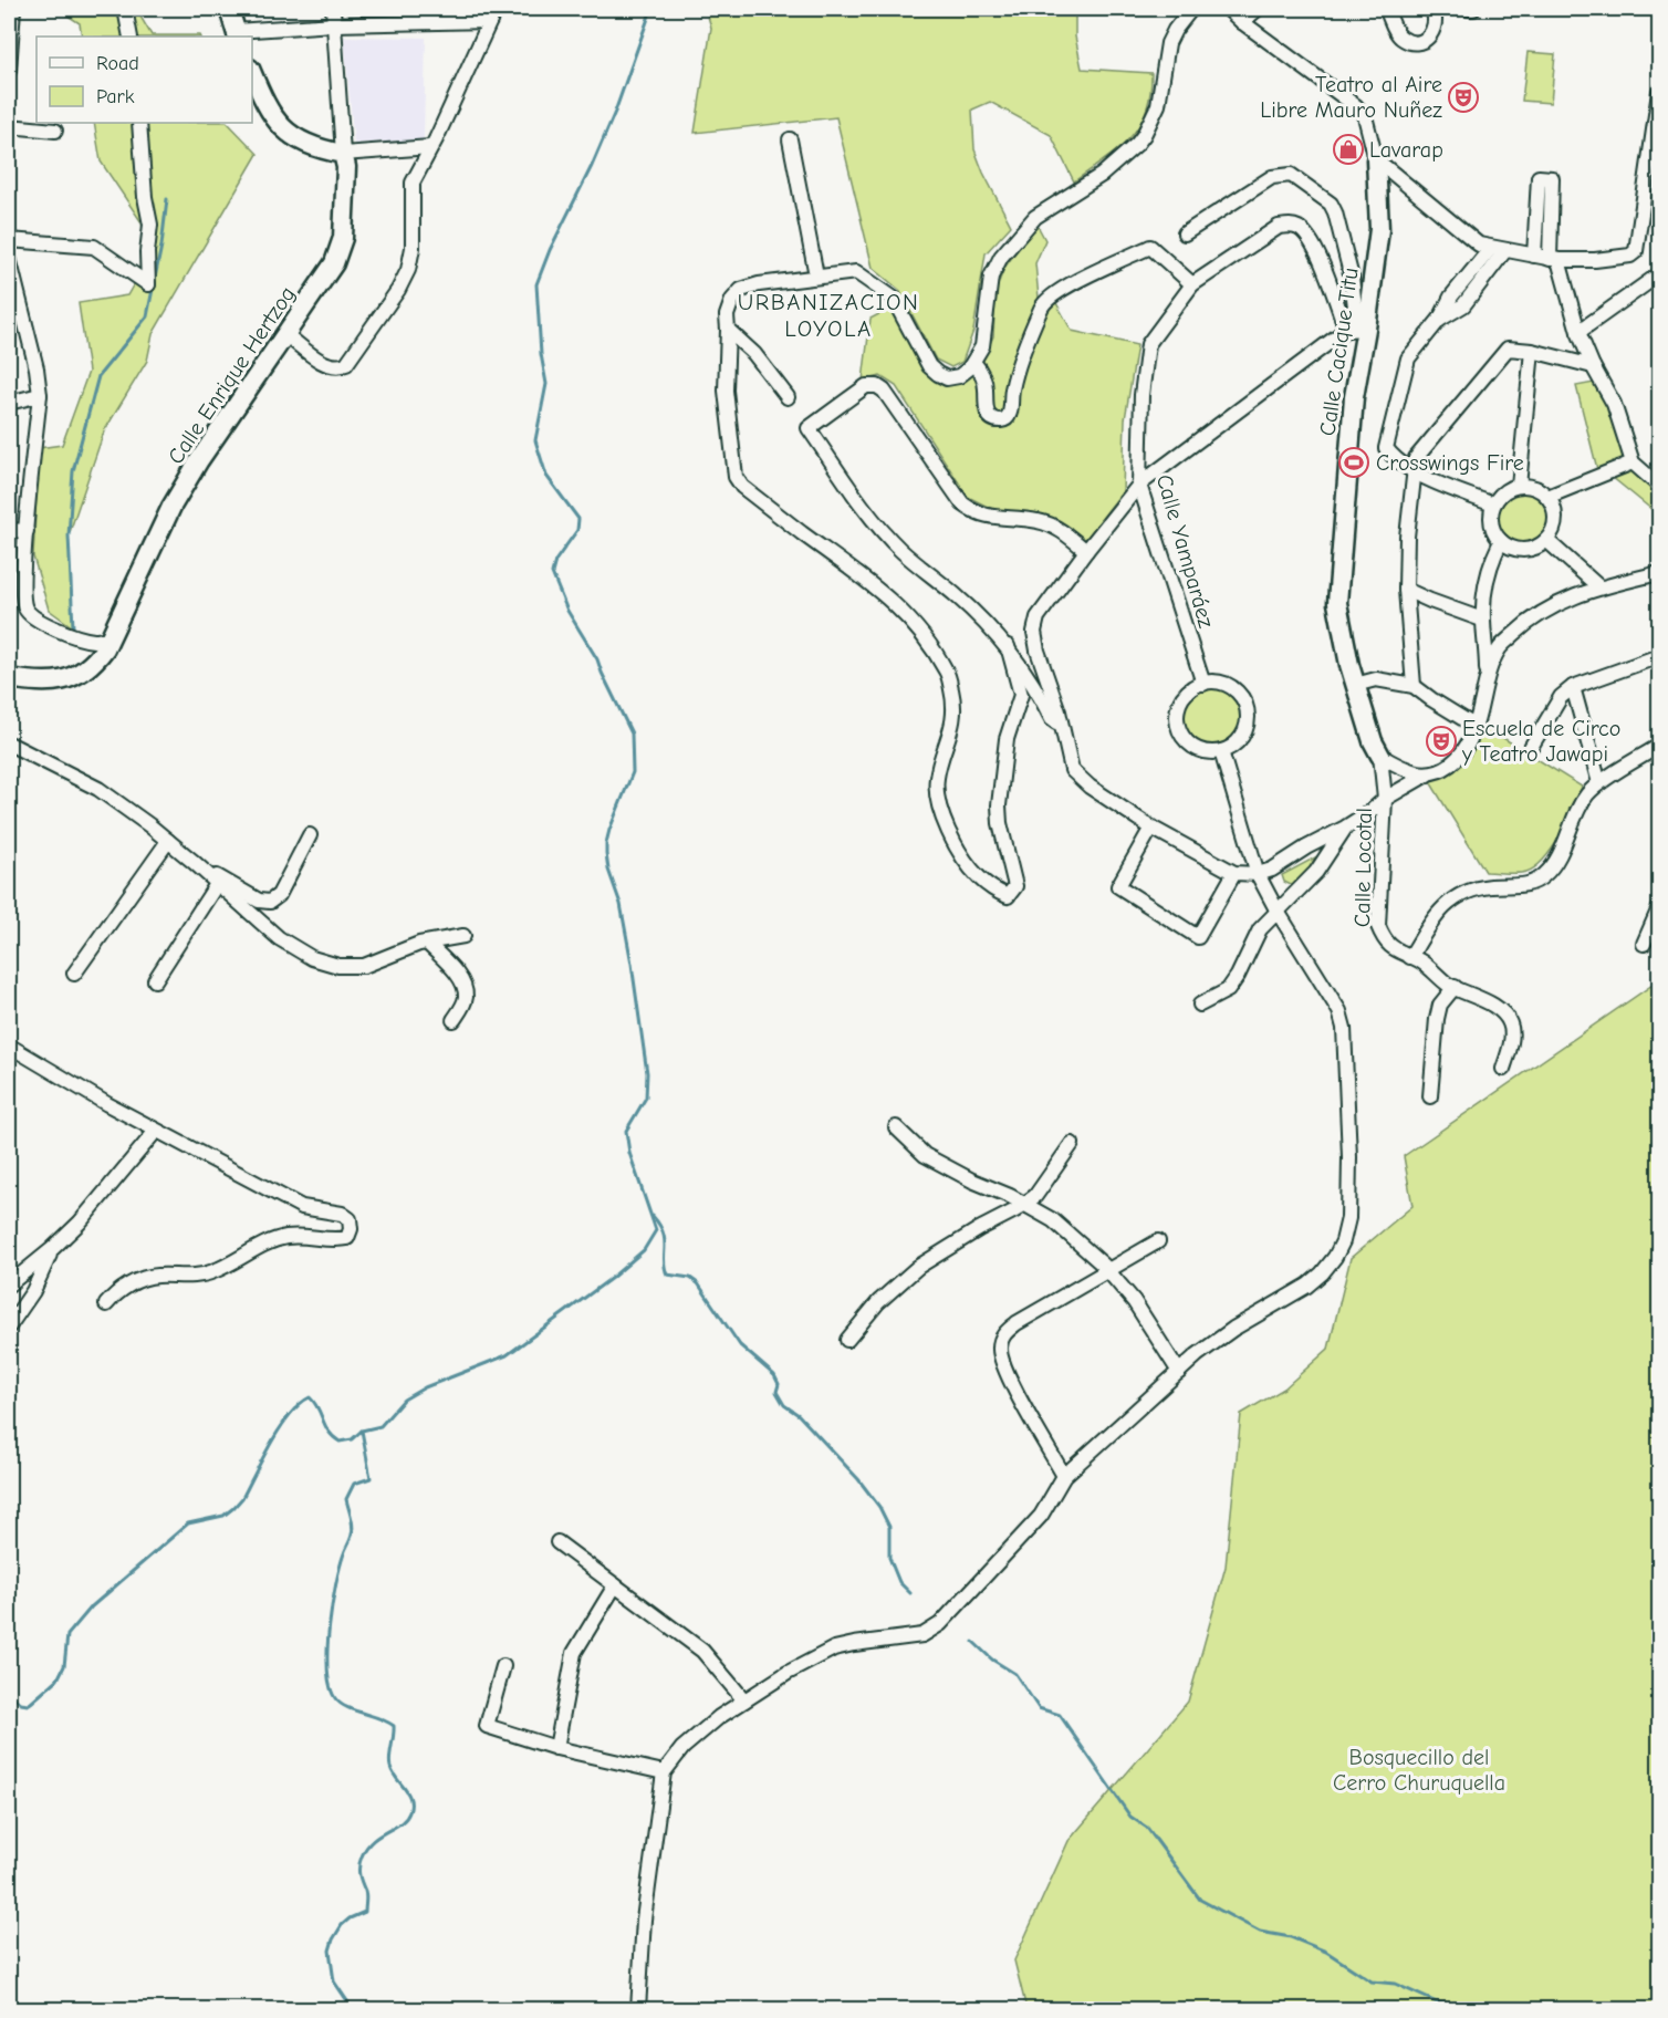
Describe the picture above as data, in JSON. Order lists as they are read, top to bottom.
{
  "streets": {
    "street": [
      "Calle Cacique Titu",
      "Calle Enrique Hertzog",
      "Calle Yamparáez",
      "Calle Locotal"
    ]
  },
  "crossings": [
    ["Calle Cacique Titu", "Calle Yamparáez"],
    ["Calle Cacique Titu", "Calle Locotal"]
  ],
  "districts": ["URBANIZACION LOYOLA"],
  "parks": ["Bosquecillo del Cerro Churuquella"],
  "places": {
    "theatre": ["Teatro al Aire Libre Mauro Nuñez", "Escuela de Circo y Teatro Jawapi"],
    "shop": ["Lavarap"],
    "sports": ["Crosswings Fire"]
  },
  "legend": ["Road", "Park"]
}
